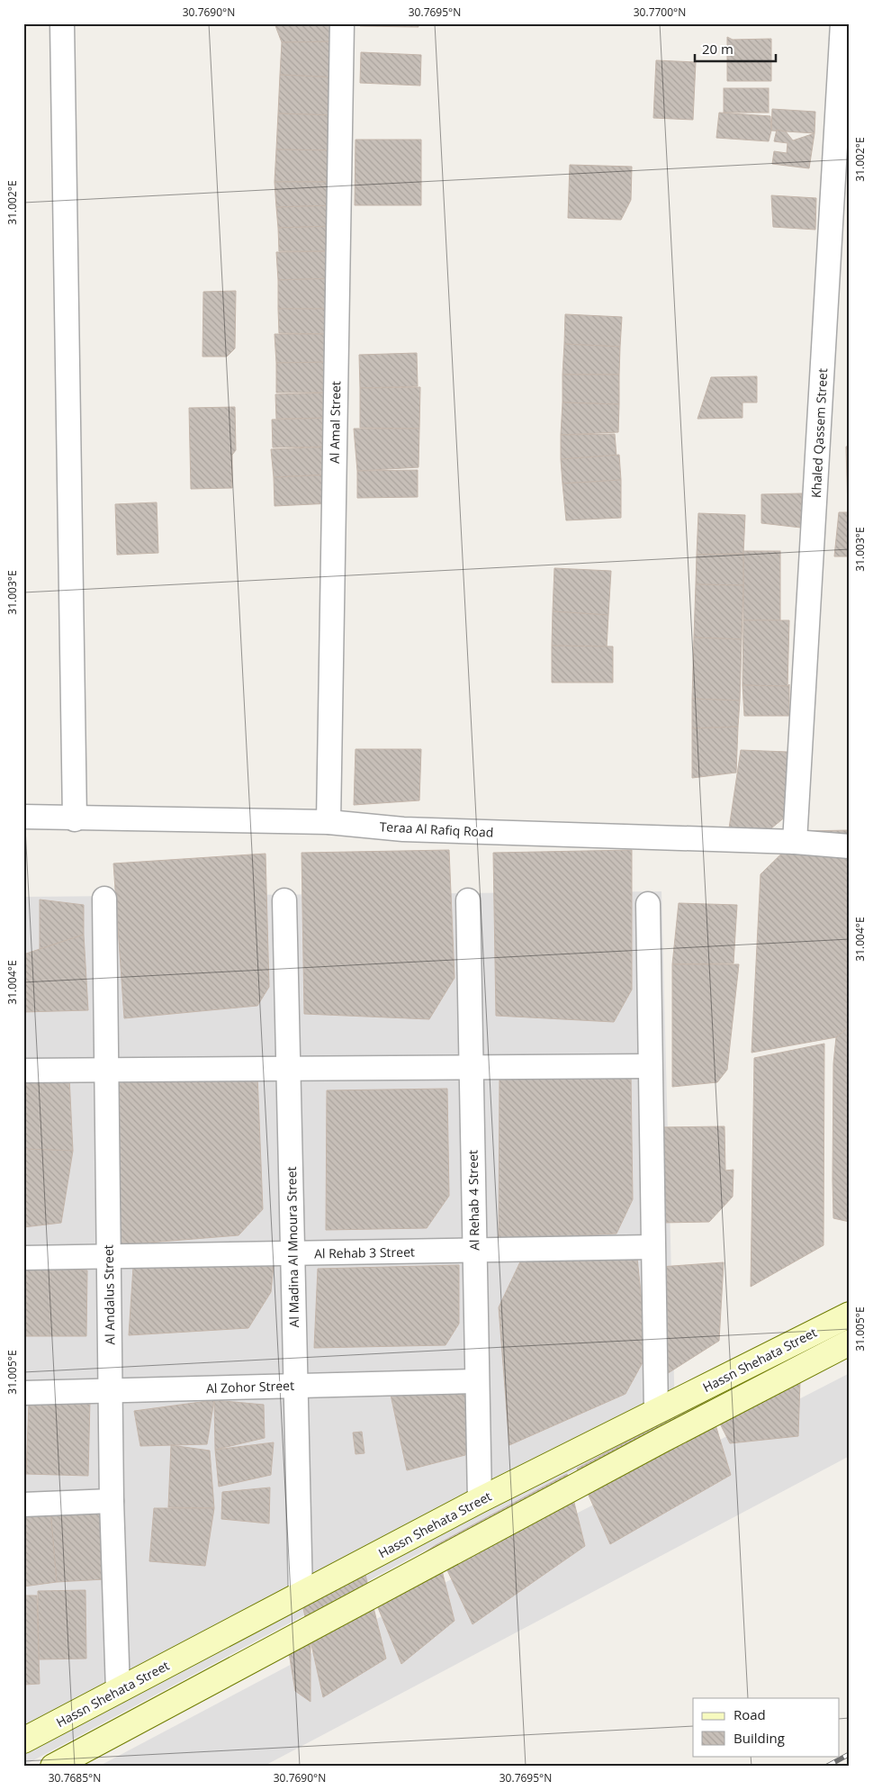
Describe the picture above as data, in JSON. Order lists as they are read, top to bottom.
{
  "streets": {
    "main road": ["Hassn Shehata Street"],
    "street": [
      "Al Amal Street",
      "Khaled Qassem Street",
      "Teraa Al Rafiq Road",
      "Al Rehab 4 Street",
      "Al Madina Al Mnoura Street",
      "Al Rehab 3 Street",
      "Al Andalus Street",
      "Al Zohor Street"
    ]
  },
  "crossings": [
    ["Al Amal Street", "Teraa Al Rafiq Road"],
    ["Khaled Qassem Street", "Teraa Al Rafiq Road"],
    ["Al Rehab 4 Street", "Al Rehab 3 Street"],
    ["Al Rehab 4 Street", "Hassn Shehata Street"],
    ["Al Rehab 4 Street", "Al Zohor Street"],
    ["Al Madina Al Mnoura Street", "Al Rehab 3 Street"],
    ["Al Madina Al Mnoura Street", "Hassn Shehata Street"],
    ["Al Madina Al Mnoura Street", "Al Zohor Street"],
    ["Al Rehab 3 Street", "Al Andalus Street"],
    ["Al Andalus Street", "Hassn Shehata Street"],
    ["Al Andalus Street", "Al Zohor Street"]
  ],
  "legend": ["Road", "Building"],
  "scale_bar": "20 m",
  "coordinates": [
    "30.7690°N",
    "30.7695°N",
    "30.7700°N",
    "31.002°E",
    "31.003°E",
    "31.004°E",
    "31.005°E",
    "30.7685°N"
  ]
}
